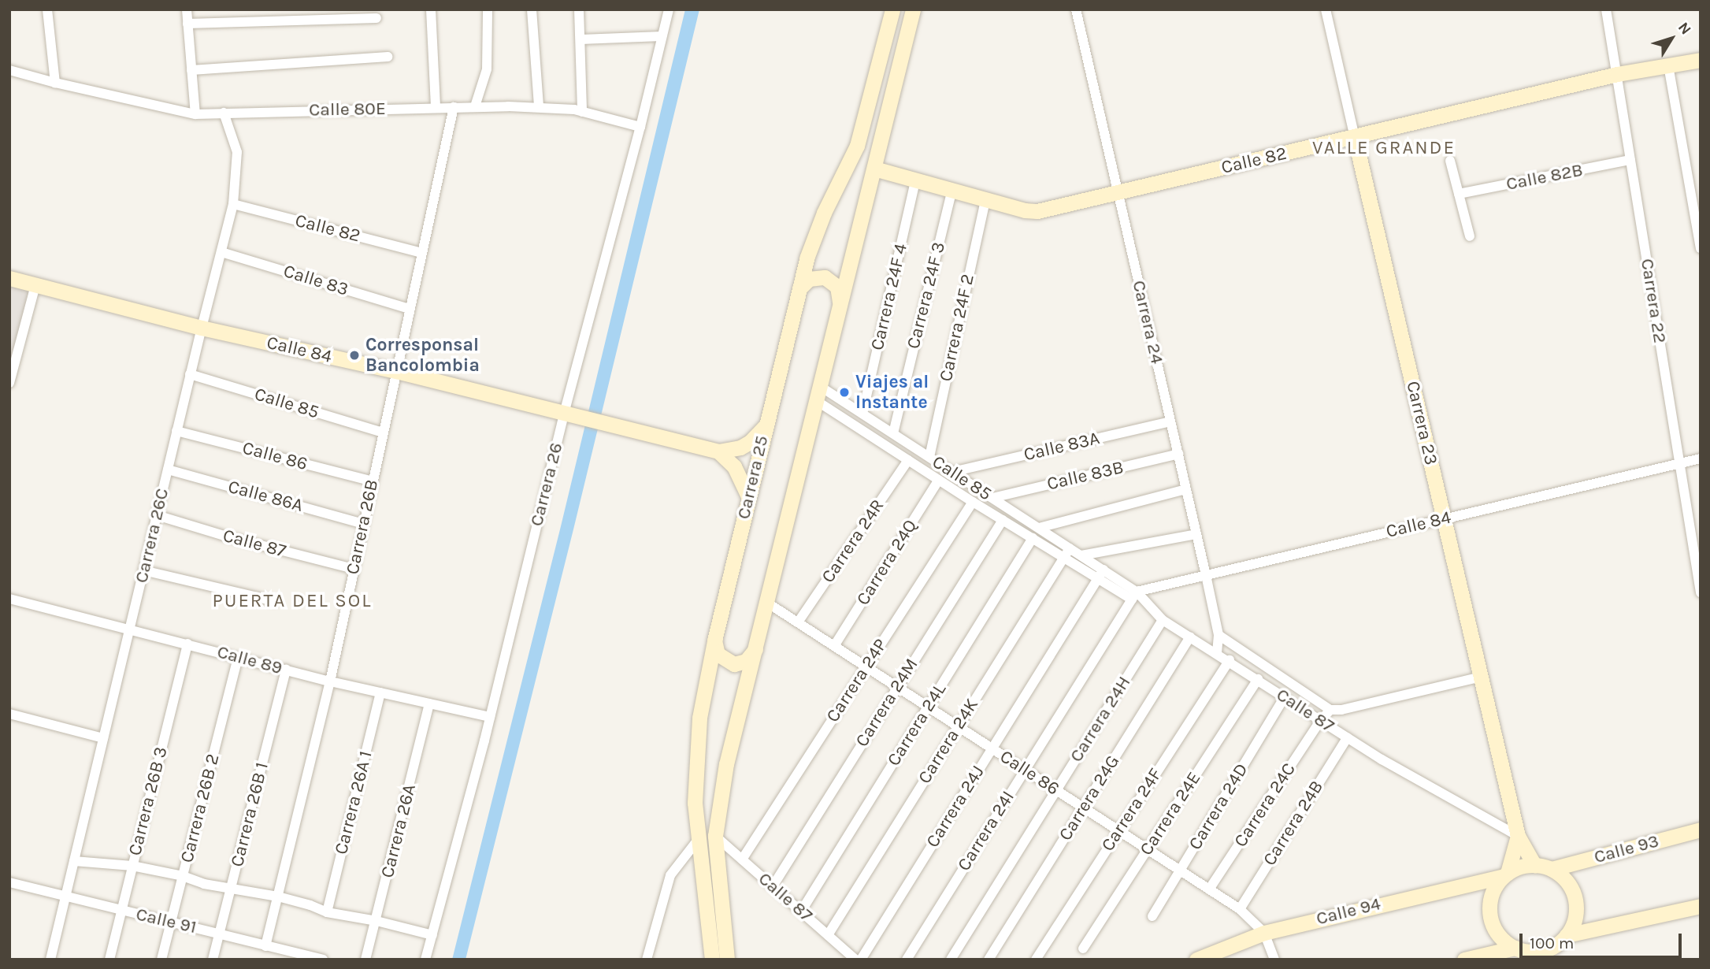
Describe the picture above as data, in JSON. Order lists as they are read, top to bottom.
{
  "streets": {
    "street": [
      "Calle 80E",
      "Calle 82",
      "Calle 82B",
      "Calle 83",
      "Carrera 24F 3",
      "Carrera 24F 4",
      "Carrera 22",
      "Carrera 24",
      "Carrera 24F 2",
      "Calle 84",
      "Calle 85",
      "Carrera 23",
      "Calle 83A",
      "Calle 86",
      "Calle 83B",
      "Carrera 25",
      "Carrera 26",
      "Calle 86A",
      "Carrera 26B",
      "Carrera 26C",
      "Carrera 24R",
      "Calle 87",
      "Carrera 24Q",
      "Calle 89",
      "Carrera 24P",
      "Carrera 24M",
      "Carrera 24H",
      "Carrera 24L",
      "Carrera 24K",
      "Carrera 24G",
      "Carrera 26B 3",
      "Carrera 26A 1",
      "Carrera 24C",
      "Carrera 24J",
      "Carrera 24D",
      "Carrera 26B 2",
      "Carrera 24F",
      "Carrera 24E",
      "Carrera 26B 1",
      "Carrera 24B",
      "Carrera 26A",
      "Carrera 24I",
      "Calle 93",
      "Calle 94",
      "Calle 91"
    ]
  },
  "crossings": [
    ["Calle 80E", "Carrera 26"],
    ["Calle 80E", "Carrera 26B"],
    ["Calle 80E", "Carrera 26C"],
    ["Calle 82", "Carrera 24F 3"],
    ["Calle 82", "Carrera 24F 4"],
    ["Calle 82", "Carrera 22"],
    ["Calle 82", "Carrera 24"],
    ["Calle 82", "Carrera 24F 2"],
    ["Calle 82", "Carrera 23"],
    ["Calle 82", "Carrera 26B"],
    ["Calle 82", "Carrera 26C"],
    ["Calle 82B", "Carrera 22"],
    ["Calle 83", "Carrera 26B"],
    ["Calle 83", "Carrera 26C"],
    ["Carrera 24F 3", "Calle 85"],
    ["Carrera 24F 4", "Calle 85"],
    ["Carrera 22", "Calle 84"],
    ["Carrera 24", "Calle 84"],
    ["Carrera 24", "Calle 83A"],
    ["Carrera 24", "Calle 83B"],
    ["Carrera 24", "Calle 87"],
    ["Carrera 24F 2", "Calle 85"],
    ["Calle 84", "Carrera 23"],
    ["Calle 84", "Carrera 25"],
    ["Calle 84", "Carrera 26"],
    ["Calle 84", "Carrera 26B"],
    ["Calle 84", "Carrera 26C"],
    ["Calle 84", "Calle 87"],
    ["Calle 84", "Carrera 24I"],
    ["Calle 85", "Calle 83A"],
    ["Calle 85", "Calle 83B"],
    ["Calle 85", "Carrera 26B"],
    ["Calle 85", "Carrera 26C"],
    ["Calle 85", "Calle 87"],
    ["Calle 85", "Carrera 24K"],
    ["Calle 85", "Carrera 24J"],
    ["Carrera 23", "Calle 87"],
    ["Carrera 23", "Calle 93"],
    ["Carrera 23", "Calle 94"],
    ["Calle 86", "Carrera 26B"],
    ["Calle 86", "Carrera 26C"],
    ["Calle 86", "Carrera 24R"],
    ["Calle 86", "Carrera 24Q"],
    ["Calle 86", "Carrera 24P"],
    ["Calle 86", "Carrera 24M"],
    ["Calle 86", "Carrera 24H"],
    ["Calle 86", "Carrera 24L"],
    ["Calle 86", "Carrera 24K"],
    ["Calle 86", "Carrera 24G"],
    ["Calle 86", "Carrera 24C"],
    ["Calle 86", "Carrera 24J"],
    ["Calle 86", "Carrera 24D"],
    ["Calle 86", "Carrera 24F"],
    ["Calle 86", "Carrera 24E"],
    ["Calle 86", "Carrera 24B"],
    ["Calle 86", "Carrera 24I"],
    ["Calle 86", "Calle 94"],
    ["Carrera 26", "Calle 89"],
    ["Calle 86A", "Carrera 26B"],
    ["Calle 86A", "Carrera 26C"],
    ["Carrera 26B", "Calle 87"],
    ["Carrera 26B", "Calle 89"],
    ["Carrera 26B", "Calle 91"],
    ["Carrera 26C", "Calle 87"],
    ["Carrera 26C", "Calle 89"],
    ["Carrera 26C", "Calle 91"],
    ["Calle 87", "Carrera 24P"],
    ["Calle 87", "Carrera 24M"],
    ["Calle 87", "Carrera 24H"],
    ["Calle 87", "Carrera 24L"],
    ["Calle 87", "Carrera 24K"],
    ["Calle 87", "Carrera 24G"],
    ["Calle 87", "Carrera 24C"],
    ["Calle 87", "Carrera 24J"],
    ["Calle 87", "Carrera 24D"],
    ["Calle 87", "Carrera 24F"],
    ["Calle 87", "Carrera 24E"],
    ["Calle 87", "Carrera 24B"],
    ["Calle 87", "Carrera 24I"],
    ["Calle 89", "Carrera 26B 3"],
    ["Calle 89", "Carrera 26A 1"],
    ["Calle 89", "Carrera 26B 2"],
    ["Calle 89", "Carrera 26B 1"],
    ["Calle 89", "Carrera 26A"],
    ["Carrera 26B 3", "Calle 91"],
    ["Carrera 26B 2", "Calle 91"],
    ["Carrera 26B 1", "Calle 91"],
    ["Calle 93", "Calle 94"]
  ],
  "districts": ["VALLE GRANDE", "PUERTA DEL SOL"],
  "places": ["Corresponsal Bancolombia", "Viajes al Instante"],
  "scale_bar": "100 m",
  "north": "top right"
}
